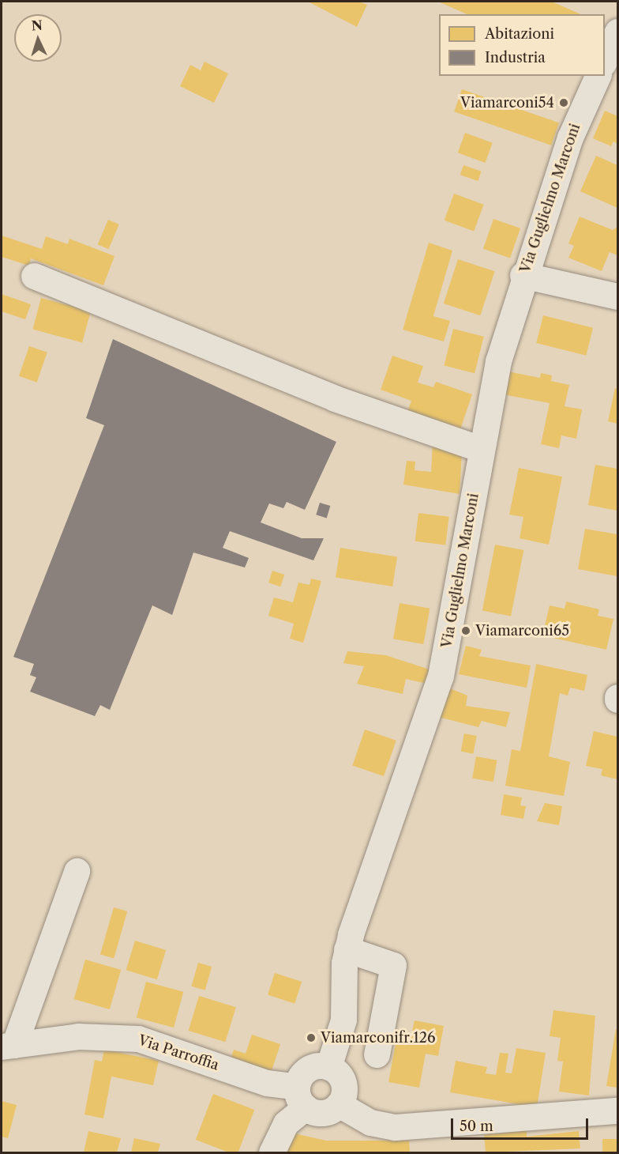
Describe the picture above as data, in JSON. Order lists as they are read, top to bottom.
{
  "streets": {
    "street": ["Via Guglielmo Marconi", "Via Parroffia"]
  },
  "crossings": [
    ["Via Guglielmo Marconi", "Via Parroffia"]
  ],
  "places": ["Viamarconi54", "Viamarconi65", "Viamarconifr.126"],
  "legend": ["Abitazioni", "Industria"],
  "scale_bar": "50 m",
  "north": "top"
}
